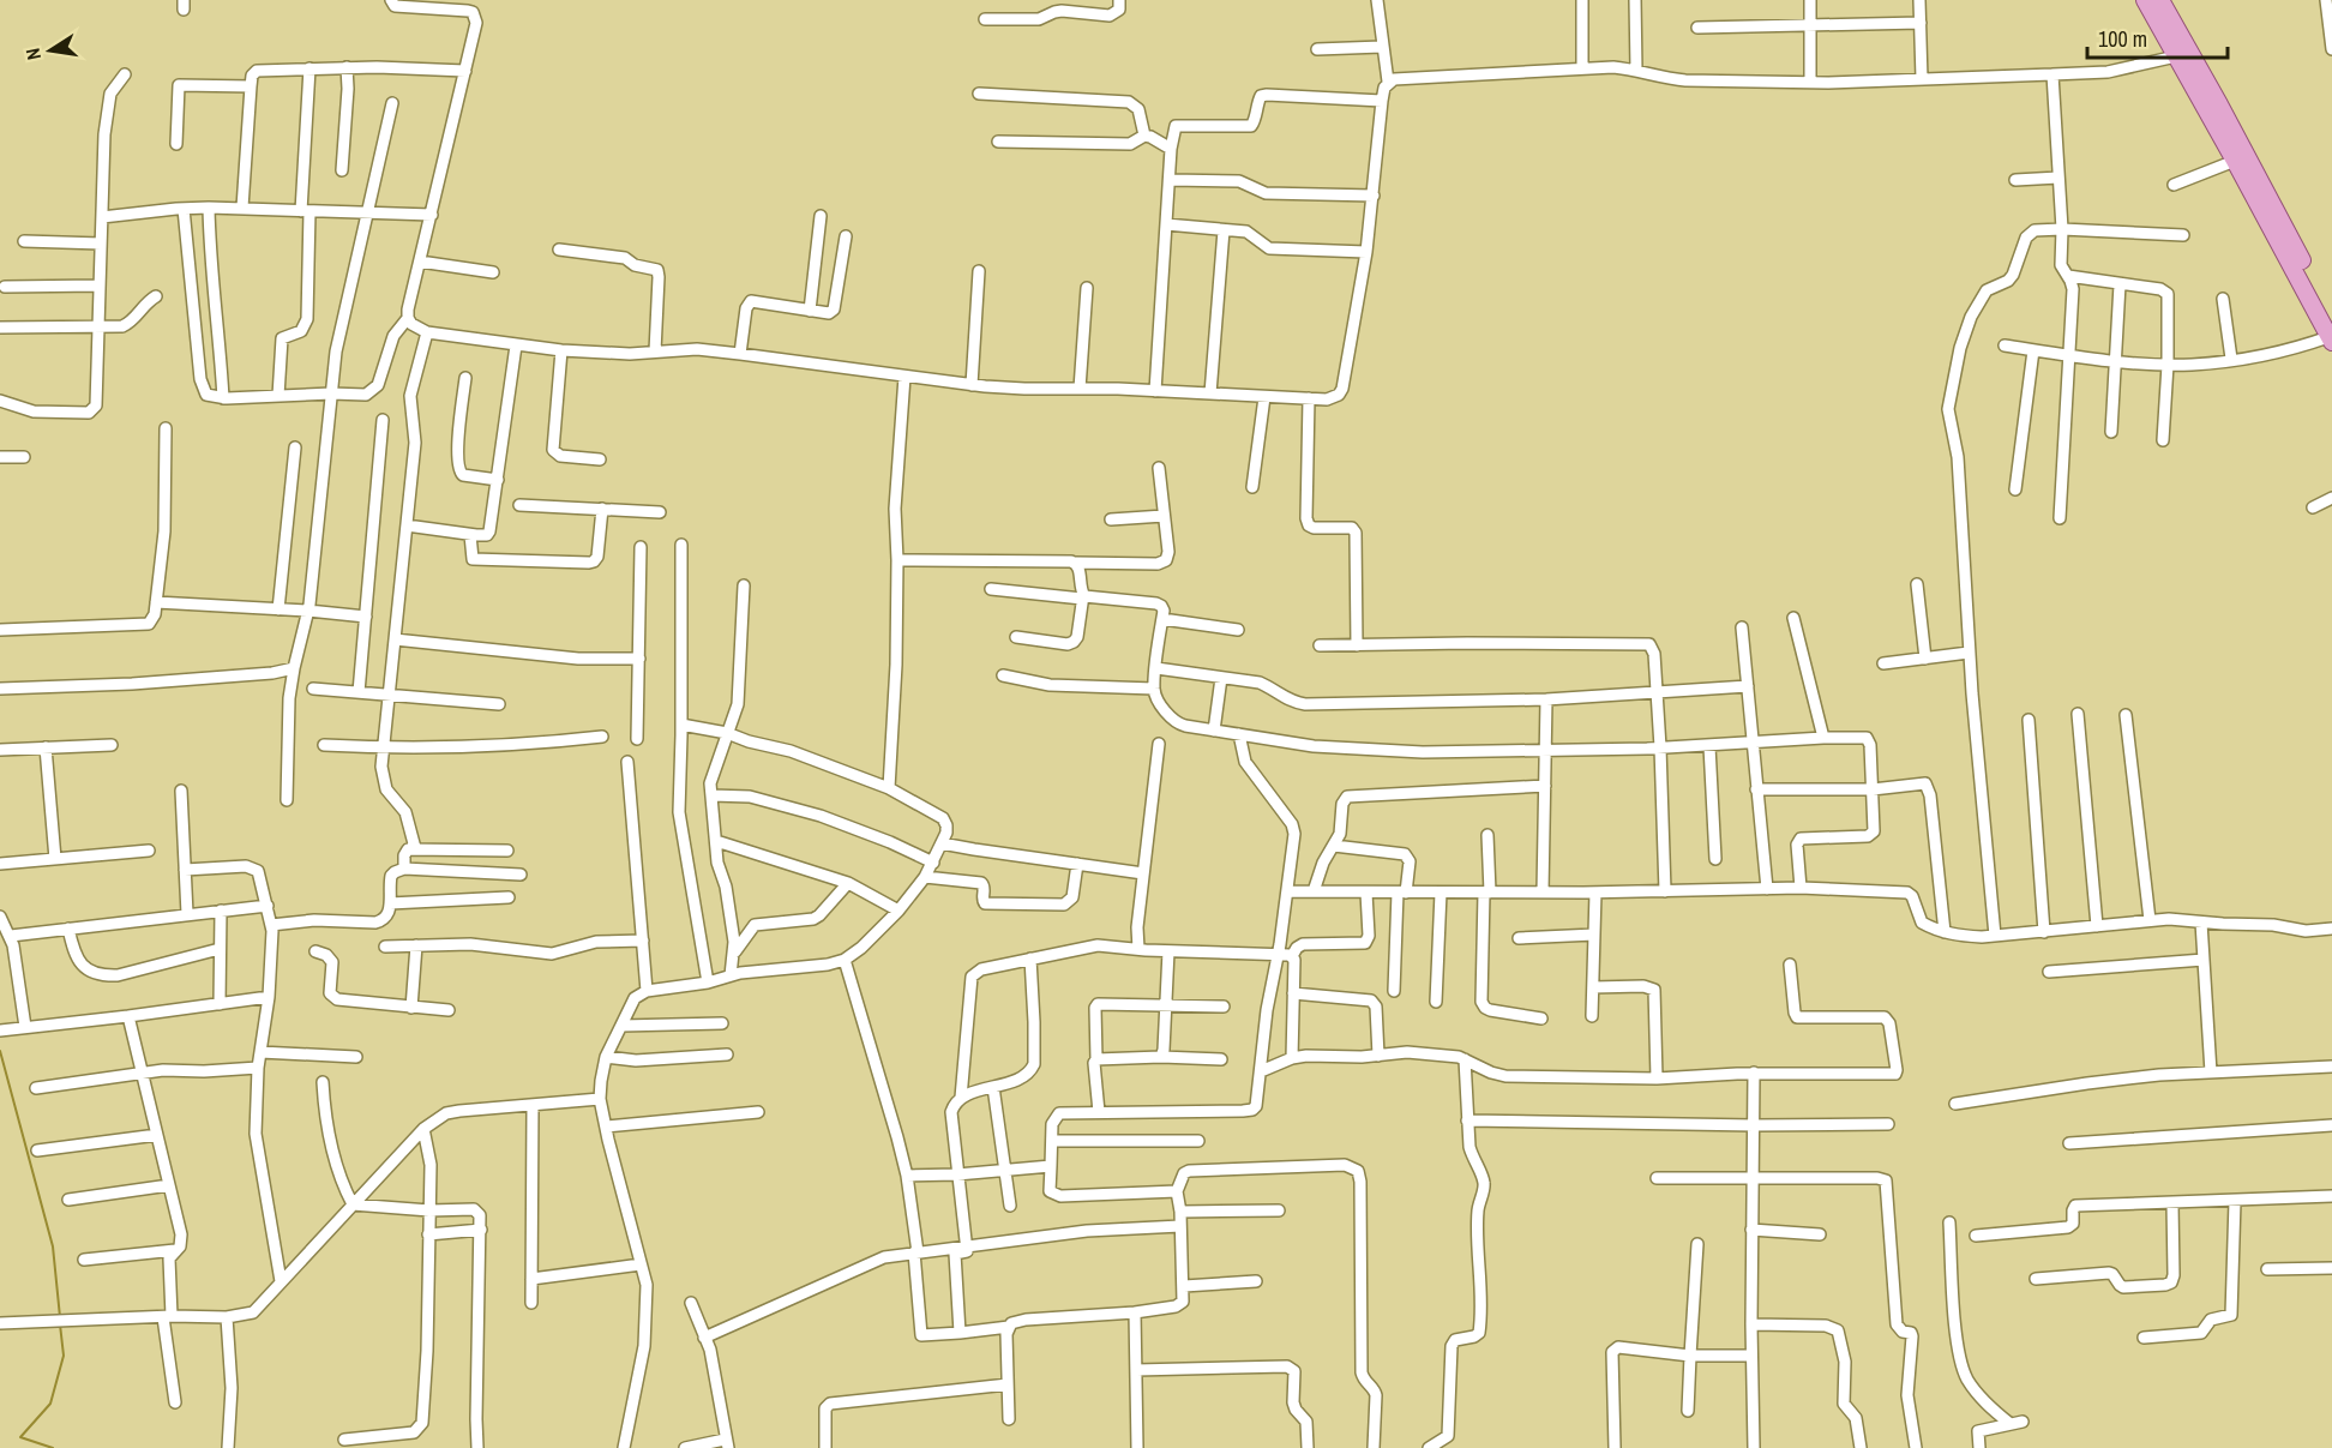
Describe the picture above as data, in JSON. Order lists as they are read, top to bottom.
{
  "scale_bar": "100 m",
  "north": "left"
}
